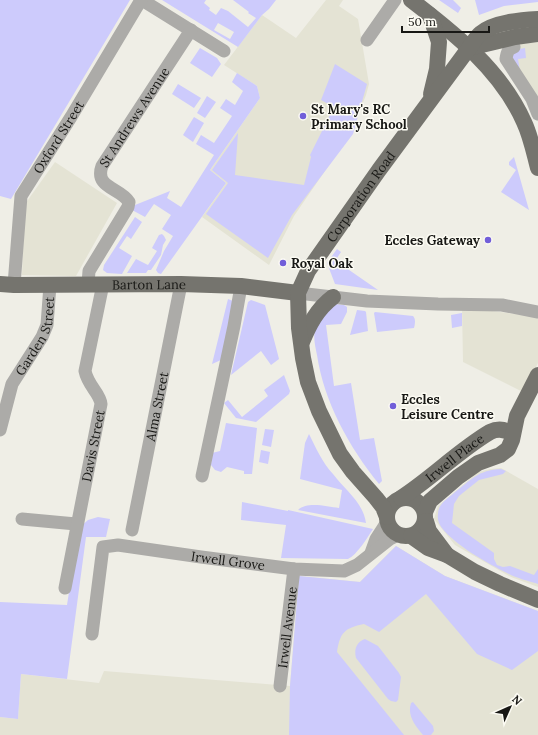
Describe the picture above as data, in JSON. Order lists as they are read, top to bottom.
{
  "streets": {
    "main road": ["Corporation Road", "Barton Lane", "Irwell Place"],
    "street": [
      "St Andrews Avenue",
      "Oxford Street",
      "Garden Street",
      "Alma Street",
      "Davis Street",
      "Irwell Grove",
      "Irwell Avenue"
    ]
  },
  "crossings": [
    ["St Andrews Avenue", "Davis Street"],
    ["Oxford Street", "Barton Lane"],
    ["Corporation Road", "Barton Lane"],
    ["Barton Lane", "Garden Street"],
    ["Barton Lane", "Alma Street"],
    ["Barton Lane", "Davis Street"],
    ["Irwell Place", "Irwell Grove"],
    ["Irwell Grove", "Irwell Avenue"]
  ],
  "places": [
    "St Mary's RC Primary School",
    "Eccles Gateway",
    "Royal Oak",
    "Eccles Leisure Centre"
  ],
  "scale_bar": "50 m",
  "north": "top right"
}
